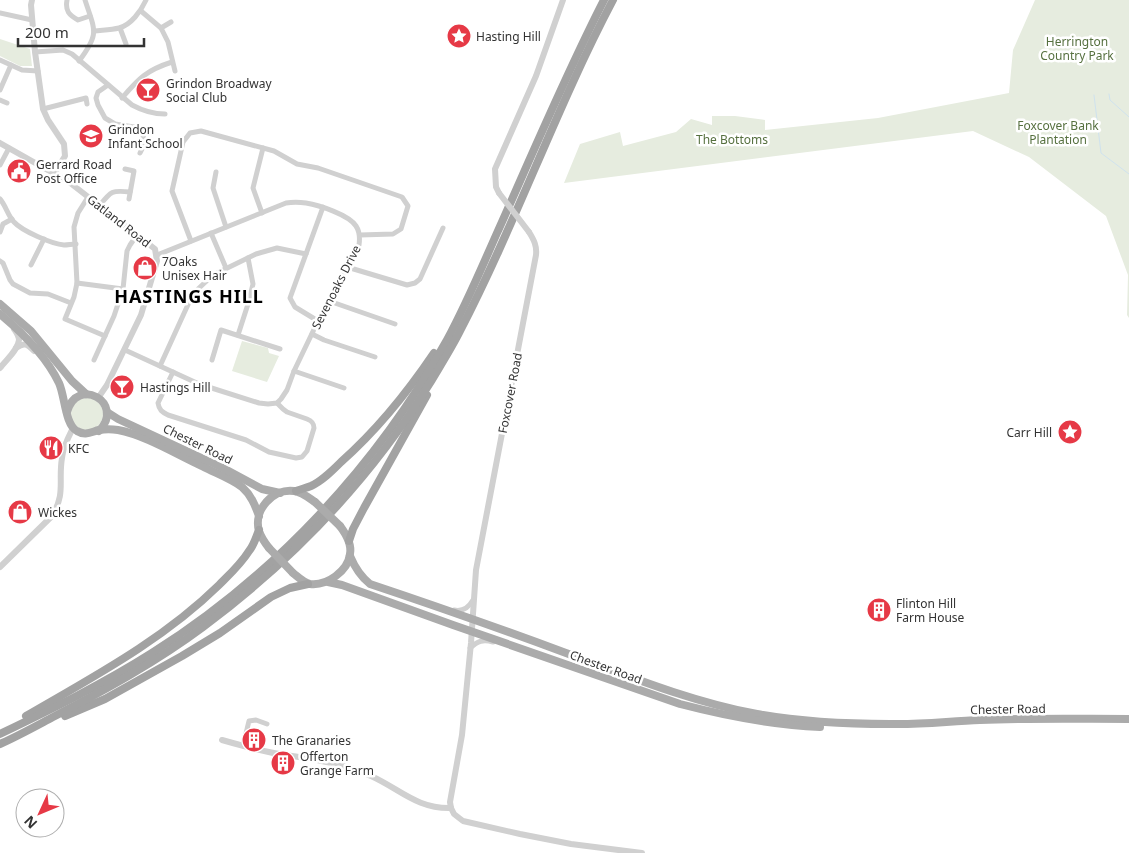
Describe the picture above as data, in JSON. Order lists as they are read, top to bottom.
{
  "streets": {
    "main road": ["Chester Road"],
    "street": ["Gatland Road", "Sevenoaks Drive", "Foxcover Road"]
  },
  "crossings": [
    ["Gatland Road", "Sevenoaks Drive"],
    ["Foxcover Road", "Chester Road"]
  ],
  "districts": ["HASTINGS HILL"],
  "parks": ["Herrington Country Park", "Foxcover Bank Plantation", "The Bottoms"],
  "places": {
    "place": ["Hasting Hill", "Carr Hill"],
    "bar": ["Grindon Broadway Social Club", "Hastings Hill"],
    "school or university": ["Grindon Infant School"],
    "public building": ["Gerrard Road Post Office"],
    "shop": ["7Oaks Unisex Hair", "Wickes"],
    "restaurant": ["KFC"],
    "building": ["Flinton Hill Farm House", "The Granaries", "Offerton Grange Farm"]
  },
  "scale_bar": "200 m",
  "north": "bottom left"
}
